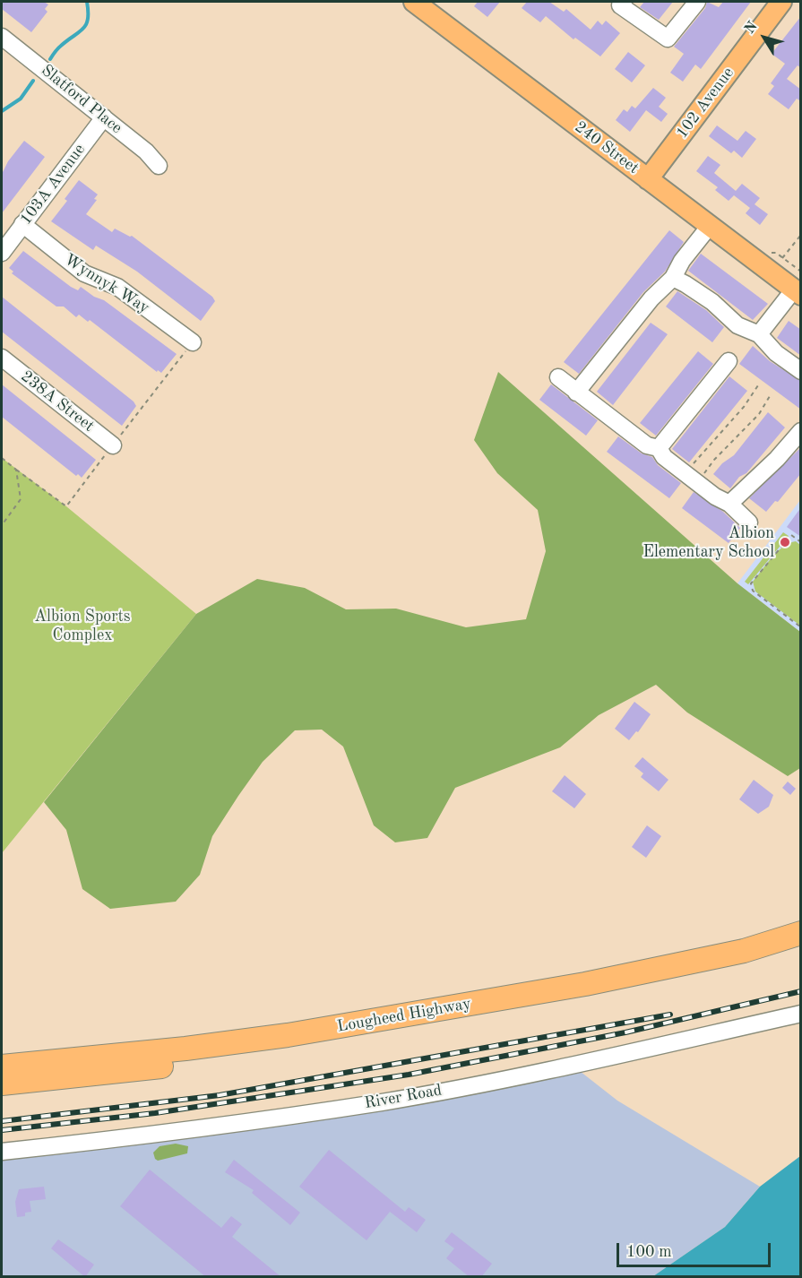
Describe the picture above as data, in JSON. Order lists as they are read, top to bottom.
{
  "streets": {
    "highway": ["Lougheed Highway"],
    "main road": ["102 Avenue", "240 Street"],
    "street": [
      "Slatford Place",
      "103A Avenue",
      "Wynnyk Way",
      "238A Street",
      "River Road"
    ]
  },
  "crossings": [
    ["Slatford Place", "103A Avenue"],
    ["102 Avenue", "240 Street"],
    ["103A Avenue", "Wynnyk Way"]
  ],
  "parks": ["Albion Sports Complex"],
  "places": ["Albion Elementary School"],
  "scale_bar": "100 m",
  "north": "top left"
}
